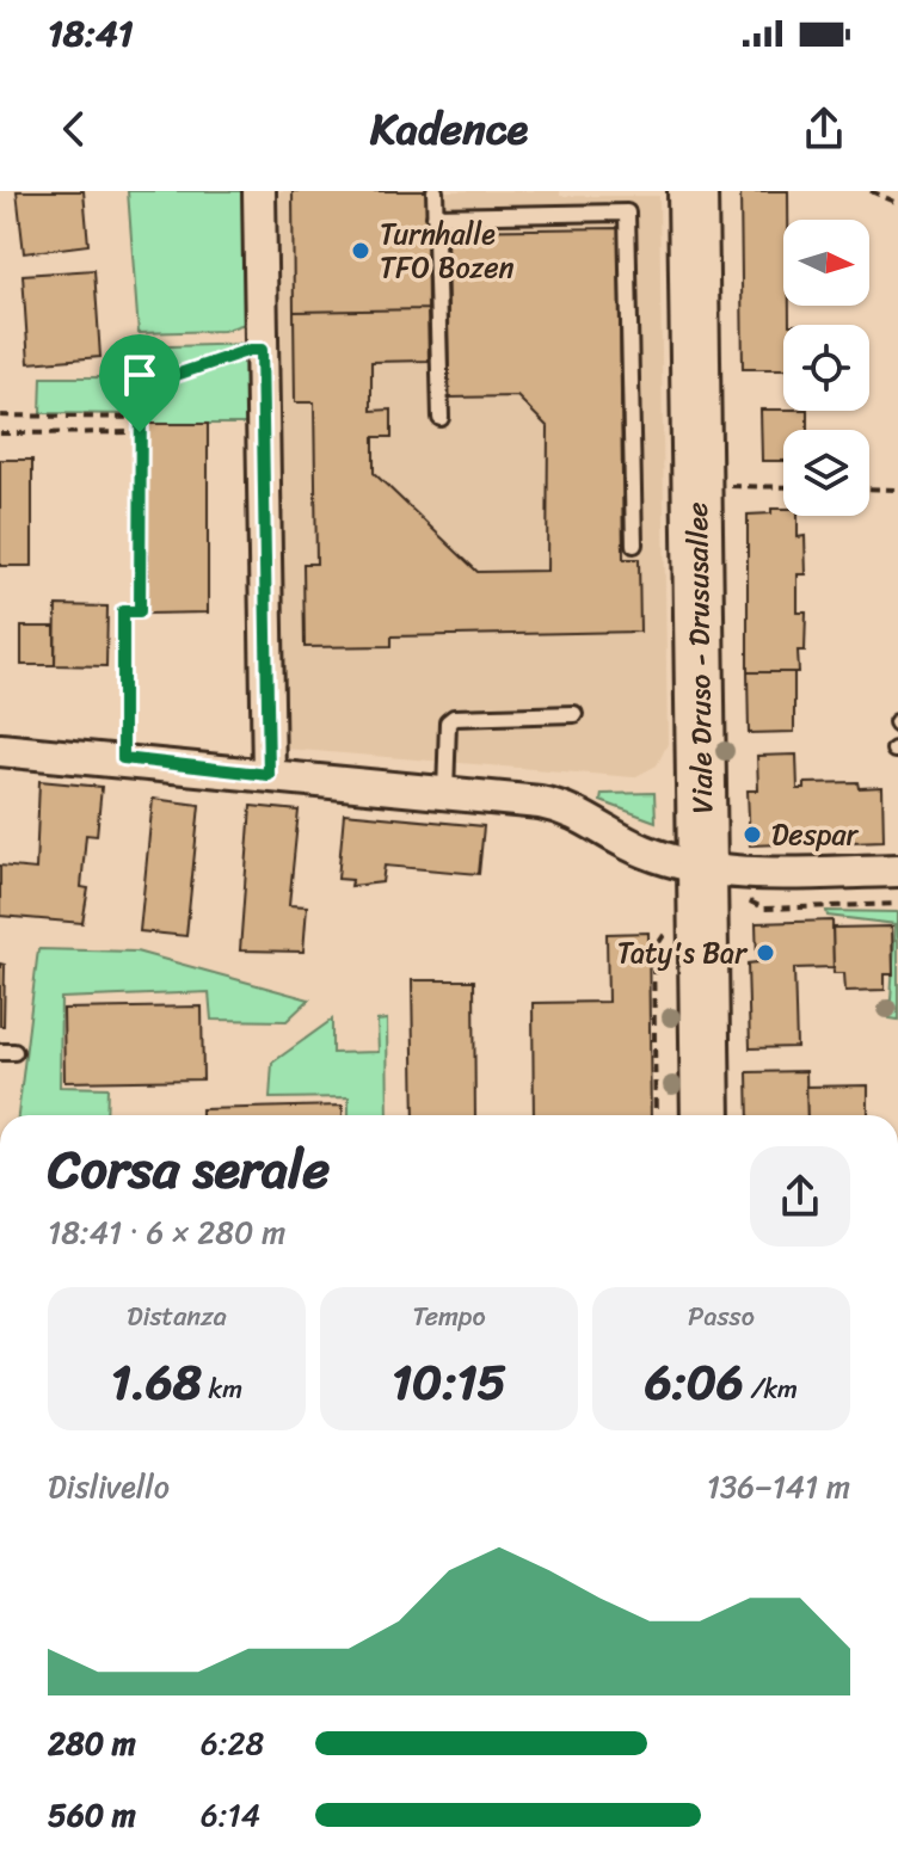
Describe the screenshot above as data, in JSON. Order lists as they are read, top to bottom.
{
  "streets": {
    "main road": ["Viale Druso - Drususallee"]
  },
  "places": ["Turnhalle TFO Bozen", "Despar", "Taty's Bar"],
  "north": "right",
  "page": {
    "status": "18:41",
    "header": "Kadence",
    "heading": ["Corsa serale", "18:41 · 6 × 280 m"],
    "stats": [
      ["Distanza", "1.68 km"],
      ["Tempo", "10:15"],
      ["Passo", "6:06 /km"]
    ],
    "chart": ["Dislivello", "136–141 m"],
    "list": [
      {
        "name": "280 m",
        "note": "6:28"
      },
      {
        "name": "560 m",
        "note": "6:14"
      }
    ]
  }
}
